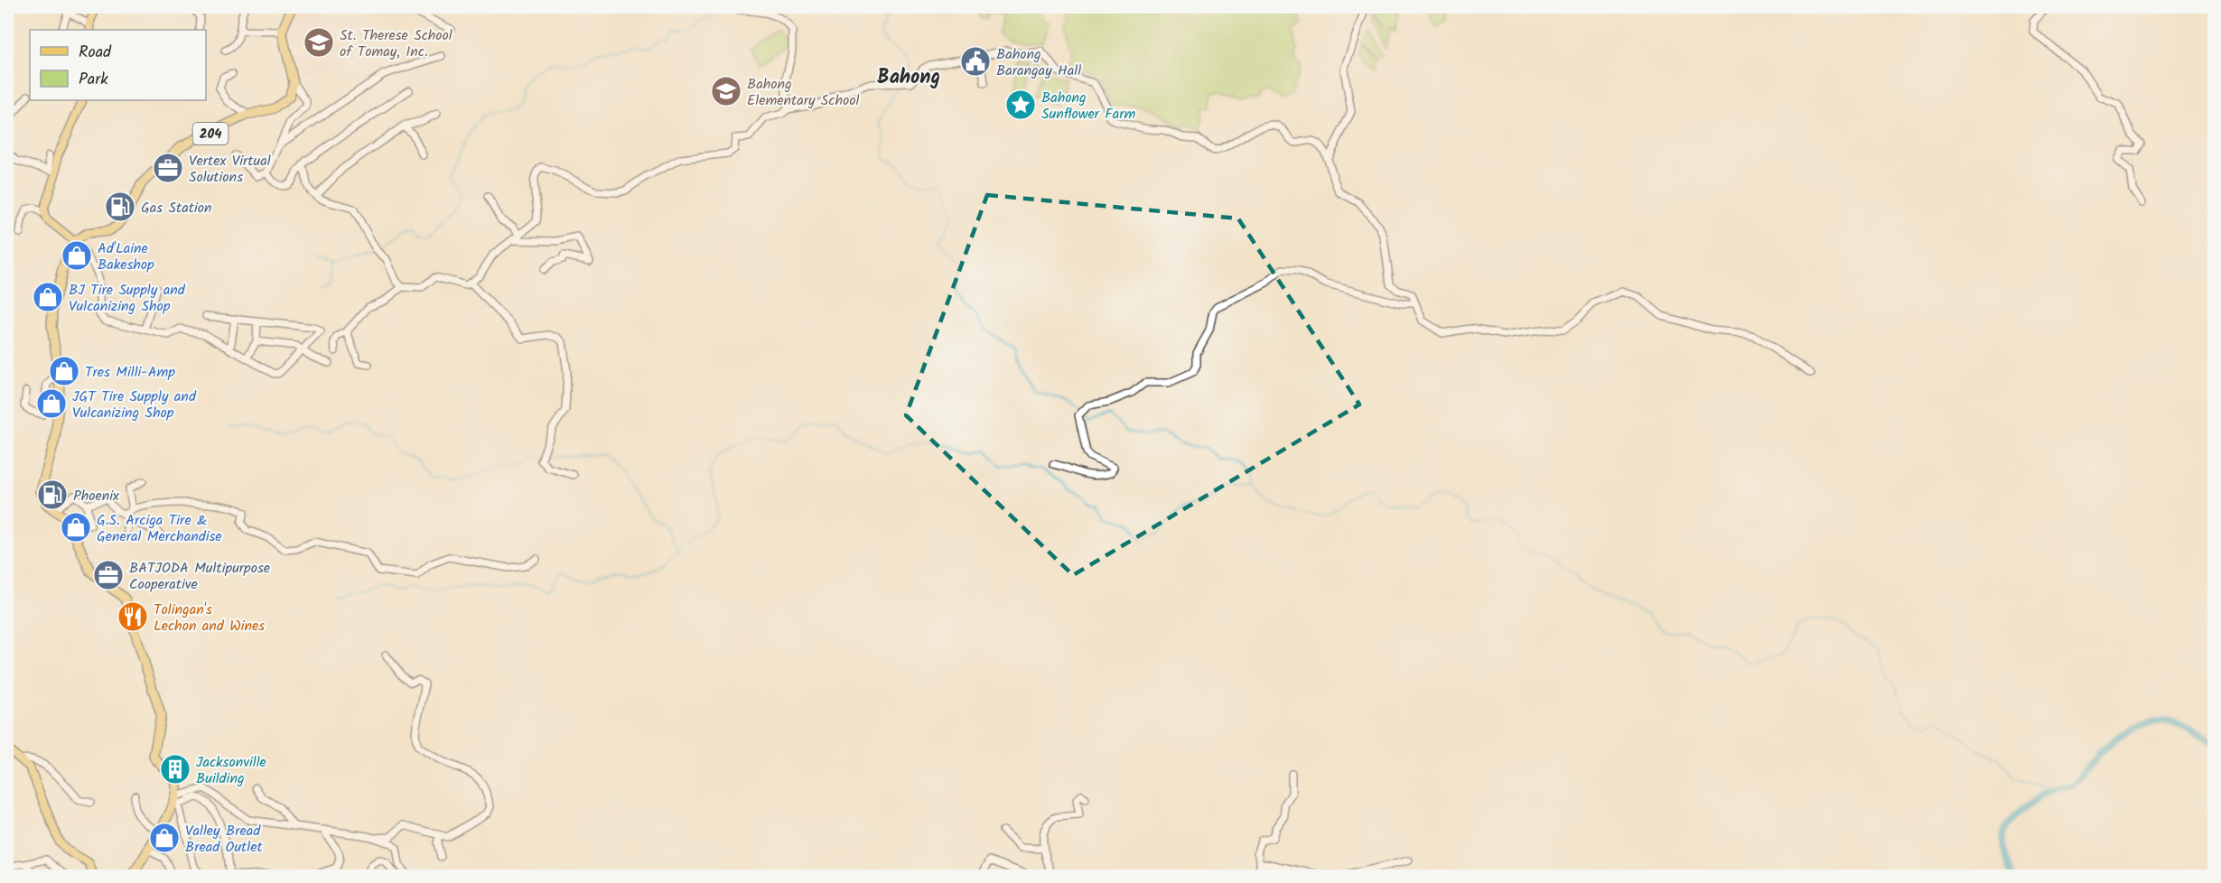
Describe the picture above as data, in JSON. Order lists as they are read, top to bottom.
{
  "streets": {
    "highway": ["204"]
  },
  "districts": ["Bahong"],
  "places": {
    "school or university": ["St. Therese School of Tomay, Inc.", "Bahong Elementary School"],
    "public building": ["Bahong Barangay Hall"],
    "place": ["Bahong Sunflower Farm"],
    "office": ["Vertex Virtual Solutions", "BATJODA Multipurpose Cooperative"],
    "fuel station": ["Gas Station", "Phoenix"],
    "shop": [
      "Ad'Laine Bakeshop",
      "BJ Tire Supply and Vulcanizing Shop",
      "Tres Milli-Amp",
      "JGT Tire Supply and Vulcanizing Shop",
      "G.S. Arciga Tire & General Merchandise",
      "Valley Bread Bread Outlet"
    ],
    "restaurant": ["Tolingan's Lechon and Wines"],
    "building": ["Jacksonville Building"]
  },
  "legend": ["Road", "Park"]
}
